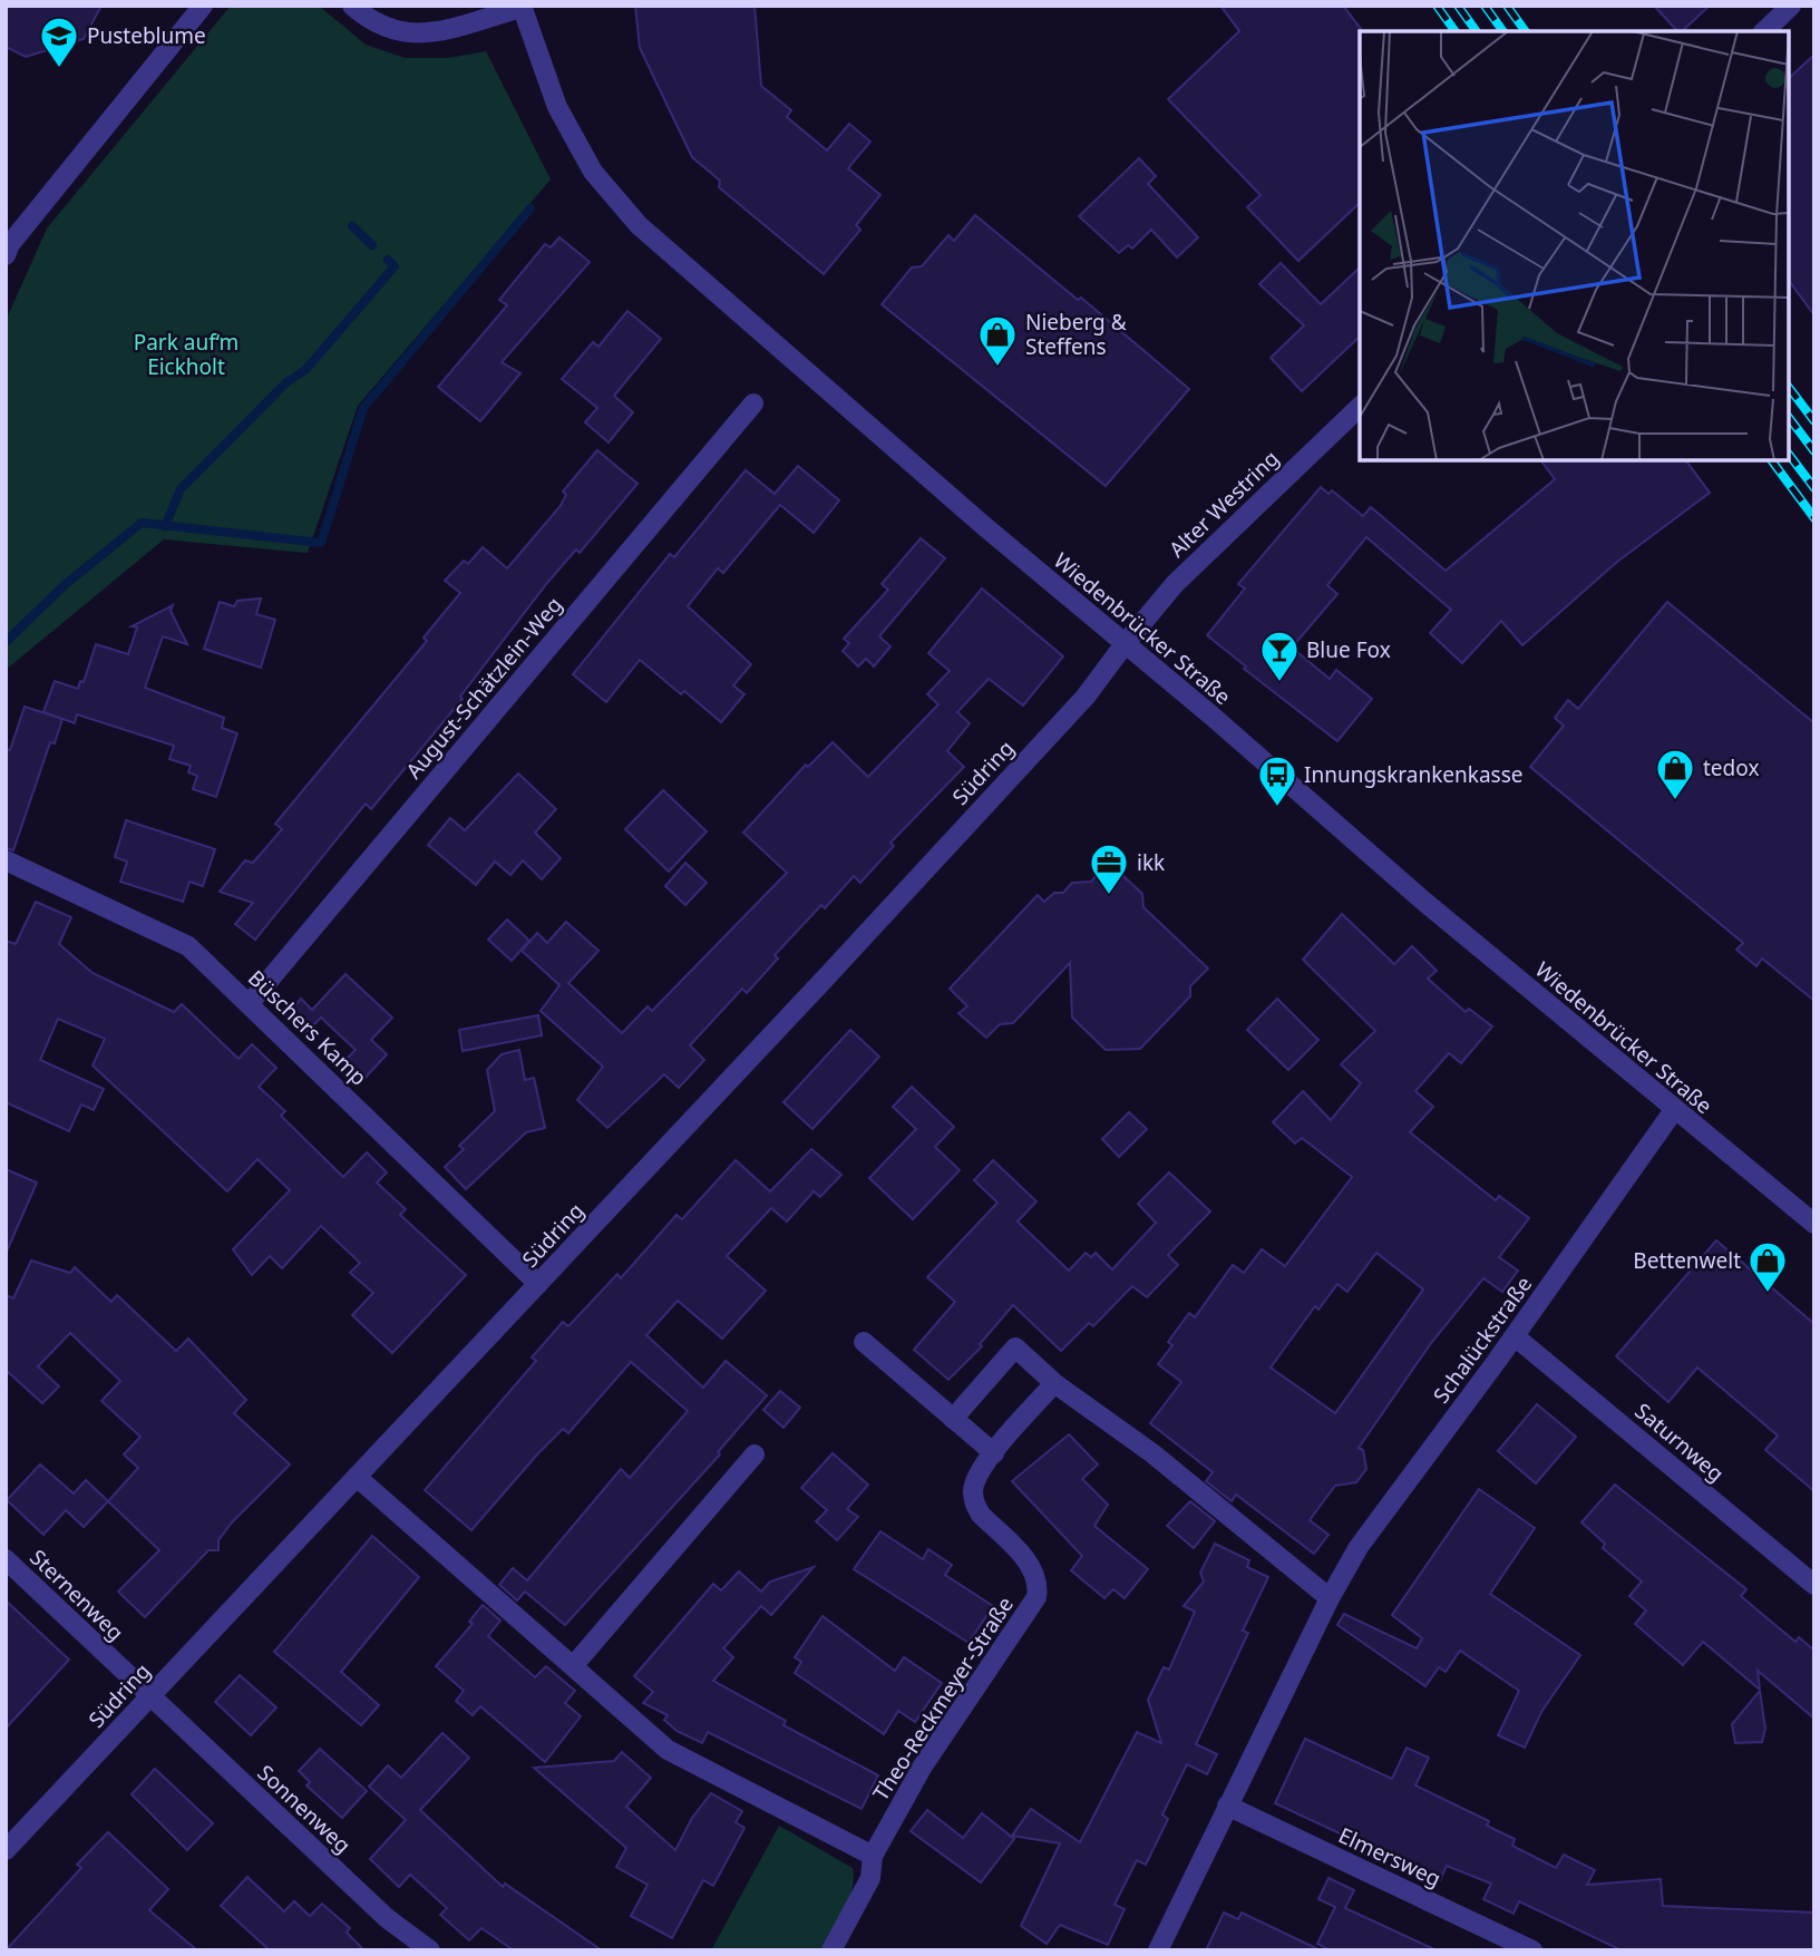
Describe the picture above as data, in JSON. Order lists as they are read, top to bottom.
{
  "streets": {
    "street": [
      "Alter Westring",
      "Wiedenbrücker Straße",
      "August-Schätzlein-Weg",
      "Südring",
      "Büschers Kamp",
      "Schalückstraße",
      "Saturnweg",
      "Sternenweg",
      "Theo-Reckmeyer-Straße",
      "Sonnenweg",
      "Elmersweg"
    ]
  },
  "crossings": [
    ["Alter Westring", "Wiedenbrücker Straße"],
    ["Alter Westring", "Südring"],
    ["Wiedenbrücker Straße", "Südring"],
    ["Wiedenbrücker Straße", "Schalückstraße"],
    ["August-Schätzlein-Weg", "Büschers Kamp"],
    ["Südring", "Büschers Kamp"],
    ["Südring", "Sternenweg"],
    ["Südring", "Sonnenweg"],
    ["Schalückstraße", "Saturnweg"],
    ["Schalückstraße", "Elmersweg"],
    ["Sternenweg", "Sonnenweg"]
  ],
  "parks": ["Park auf‘m Eickholt"],
  "places": {
    "school or university": ["Pusteblume"],
    "shop": ["Nieberg & Steffens", "tedox", "Bettenwelt"],
    "bar": ["Blue Fox"],
    "bus stop": ["Innungskrankenkasse"],
    "office": ["ikk"]
  }
}
